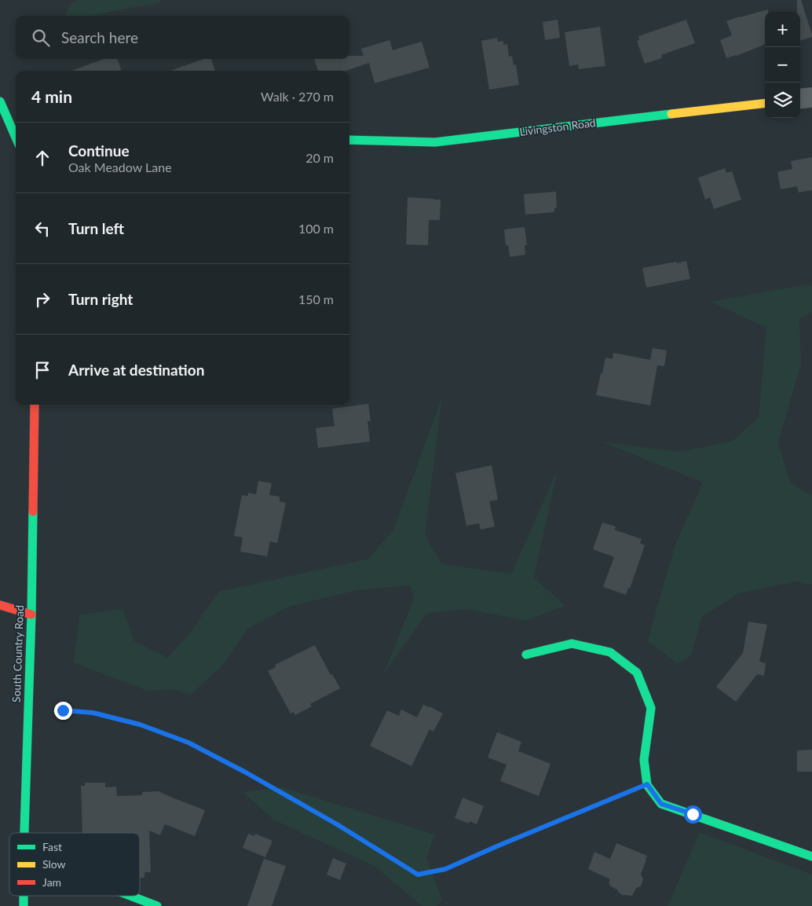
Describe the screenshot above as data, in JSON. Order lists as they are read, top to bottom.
{
  "streets": {
    "street": ["Livingston Road", "South Country Road"]
  },
  "legend": ["Fast", "Slow", "Jam"],
  "page": {
    "map_buttons": ["+", "−"],
    "search": "Search here",
    "heading": ["4 min", "Walk · 270 m"],
    "list": [
      ["Continue", "Oak Meadow Lane", "20 m"],
      ["Turn left", "100 m"],
      ["Turn right", "150 m"],
      "Arrive at destination"
    ]
  }
}
